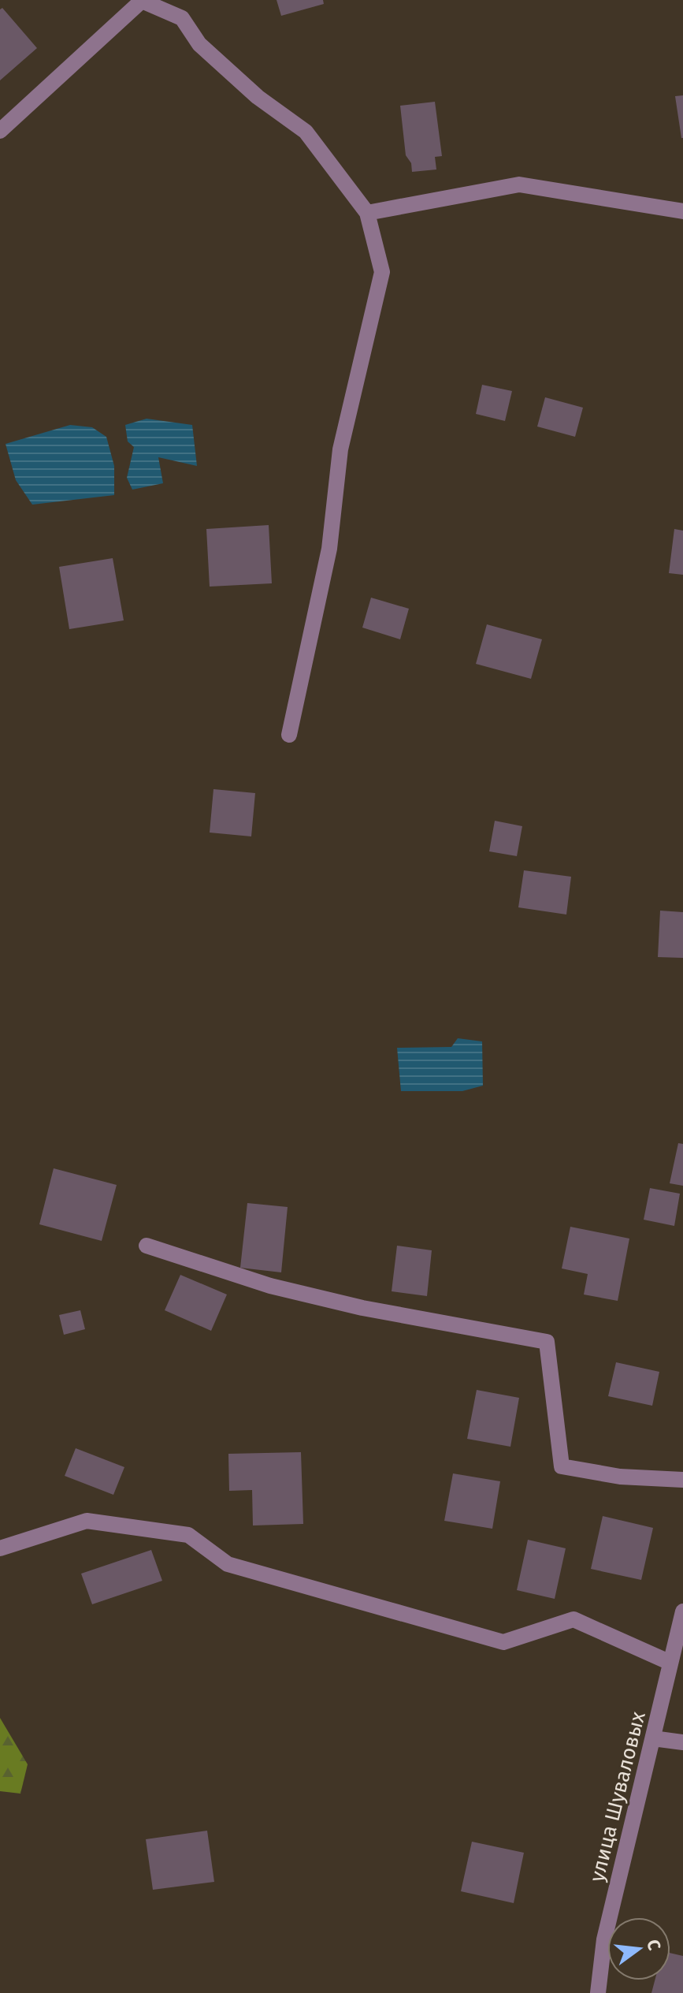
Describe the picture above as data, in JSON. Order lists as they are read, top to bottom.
{
  "streets": {
    "street": ["улица Шуваловых"]
  },
  "north": "right"
}
